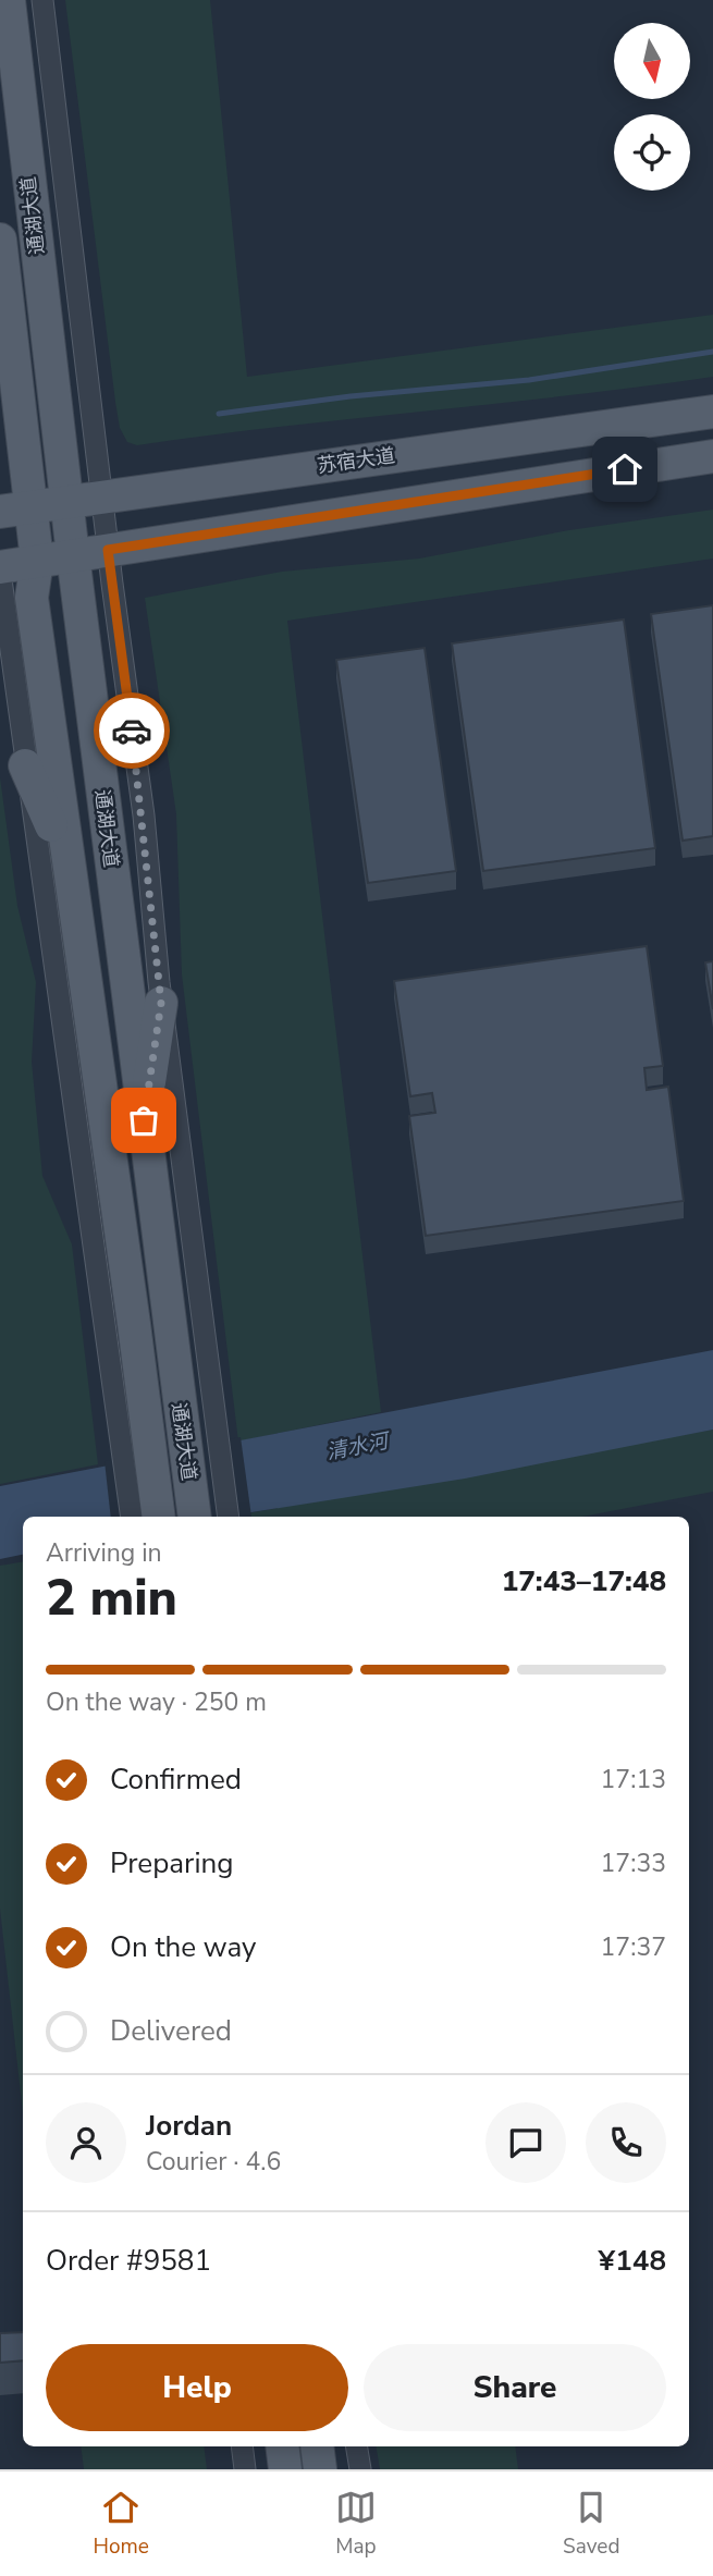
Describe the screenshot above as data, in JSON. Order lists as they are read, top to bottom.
{
  "streets": {
    "main road": ["通湖大道", "苏宿大道"]
  },
  "crossings": [
    ["通湖大道", "苏宿大道"]
  ],
  "water": ["清水河"],
  "north": "bottom",
  "page": {
    "heading": ["2 min", "Arriving in", "17:43–17:48"],
    "panel": [
      "Jordan",
      "Courier · 4.6",
      "Order #9581",
      "¥148"
    ],
    "bar": "On the way · 250 m",
    "list": [
      ["Confirmed", "17:13"],
      ["Preparing", "17:33"],
      ["On the way", "17:37"],
      "Delivered"
    ],
    "buttons": ["Help", "Share"],
    "tabs": ["Home", "Map", "Saved"]
  }
}
